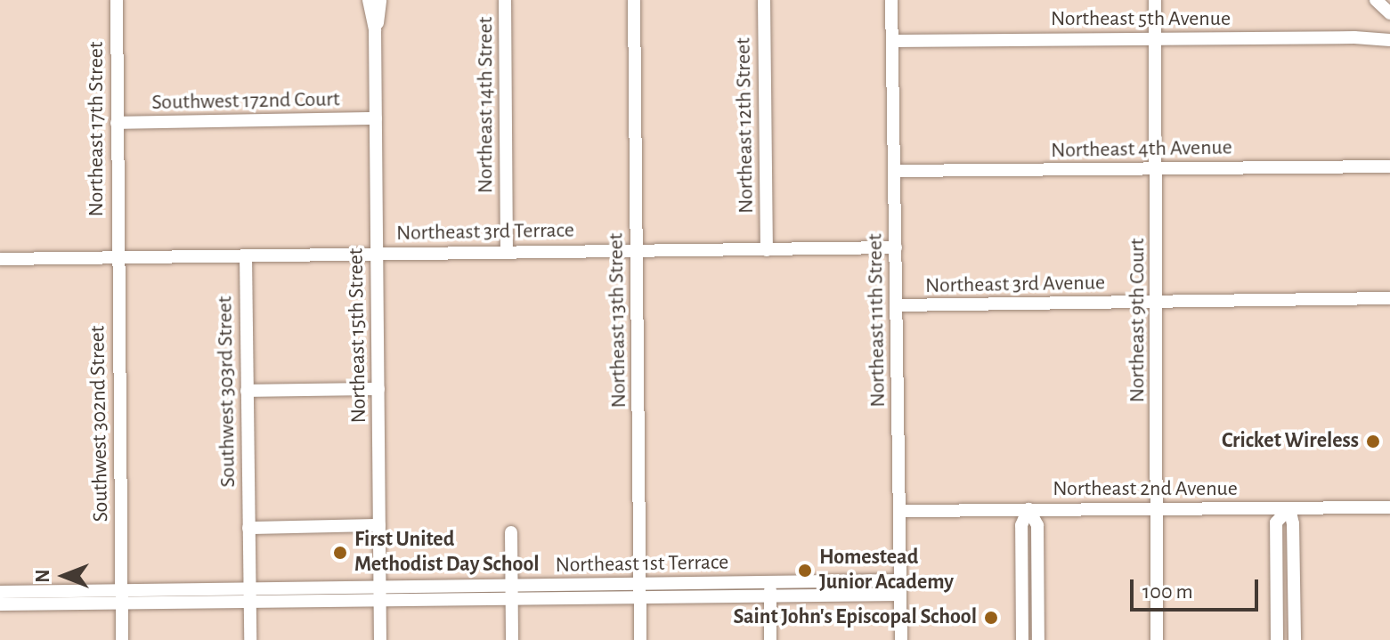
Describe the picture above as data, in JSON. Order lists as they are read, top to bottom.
{
  "streets": {
    "street": [
      "Northeast 5th Avenue",
      "Southwest 172nd Court",
      "Northeast 14th Street",
      "Northeast 12th Street",
      "Northeast 17th Street",
      "Northeast 4th Avenue",
      "Northeast 3rd Terrace",
      "Northeast 3rd Avenue",
      "Northeast 13th Street",
      "Northeast 11th Street",
      "Northeast 9th Court",
      "Northeast 15th Street",
      "Southwest 303rd Street",
      "Southwest 302nd Street",
      "Northeast 2nd Avenue",
      "Northeast 1st Terrace"
    ]
  },
  "crossings": [
    ["Northeast 5th Avenue", "Northeast 11th Street"],
    ["Northeast 5th Avenue", "Northeast 9th Court"],
    ["Southwest 172nd Court", "Northeast 17th Street"],
    ["Southwest 172nd Court", "Northeast 15th Street"],
    ["Northeast 14th Street", "Northeast 3rd Terrace"],
    ["Northeast 17th Street", "Northeast 3rd Terrace"],
    ["Northeast 17th Street", "Southwest 302nd Street"],
    ["Northeast 4th Avenue", "Northeast 11th Street"],
    ["Northeast 4th Avenue", "Northeast 9th Court"],
    ["Northeast 3rd Terrace", "Northeast 13th Street"],
    ["Northeast 3rd Terrace", "Northeast 15th Street"],
    ["Northeast 3rd Terrace", "Southwest 303rd Street"],
    ["Northeast 3rd Terrace", "Southwest 302nd Street"],
    ["Northeast 3rd Avenue", "Northeast 11th Street"],
    ["Northeast 3rd Avenue", "Northeast 9th Court"],
    ["Northeast 13th Street", "Northeast 1st Terrace"],
    ["Northeast 11th Street", "Northeast 2nd Avenue"],
    ["Northeast 11th Street", "Northeast 1st Terrace"],
    ["Northeast 9th Court", "Northeast 2nd Avenue"],
    ["Northeast 15th Street", "Northeast 1st Terrace"],
    ["Southwest 303rd Street", "Northeast 1st Terrace"],
    ["Southwest 302nd Street", "Northeast 1st Terrace"]
  ],
  "places": [
    "Cricket Wireless",
    "First United Methodist Day School",
    "Homestead Junior Academy",
    "Saint John's Episcopal School"
  ],
  "scale_bar": "100 m",
  "north": "left"
}
